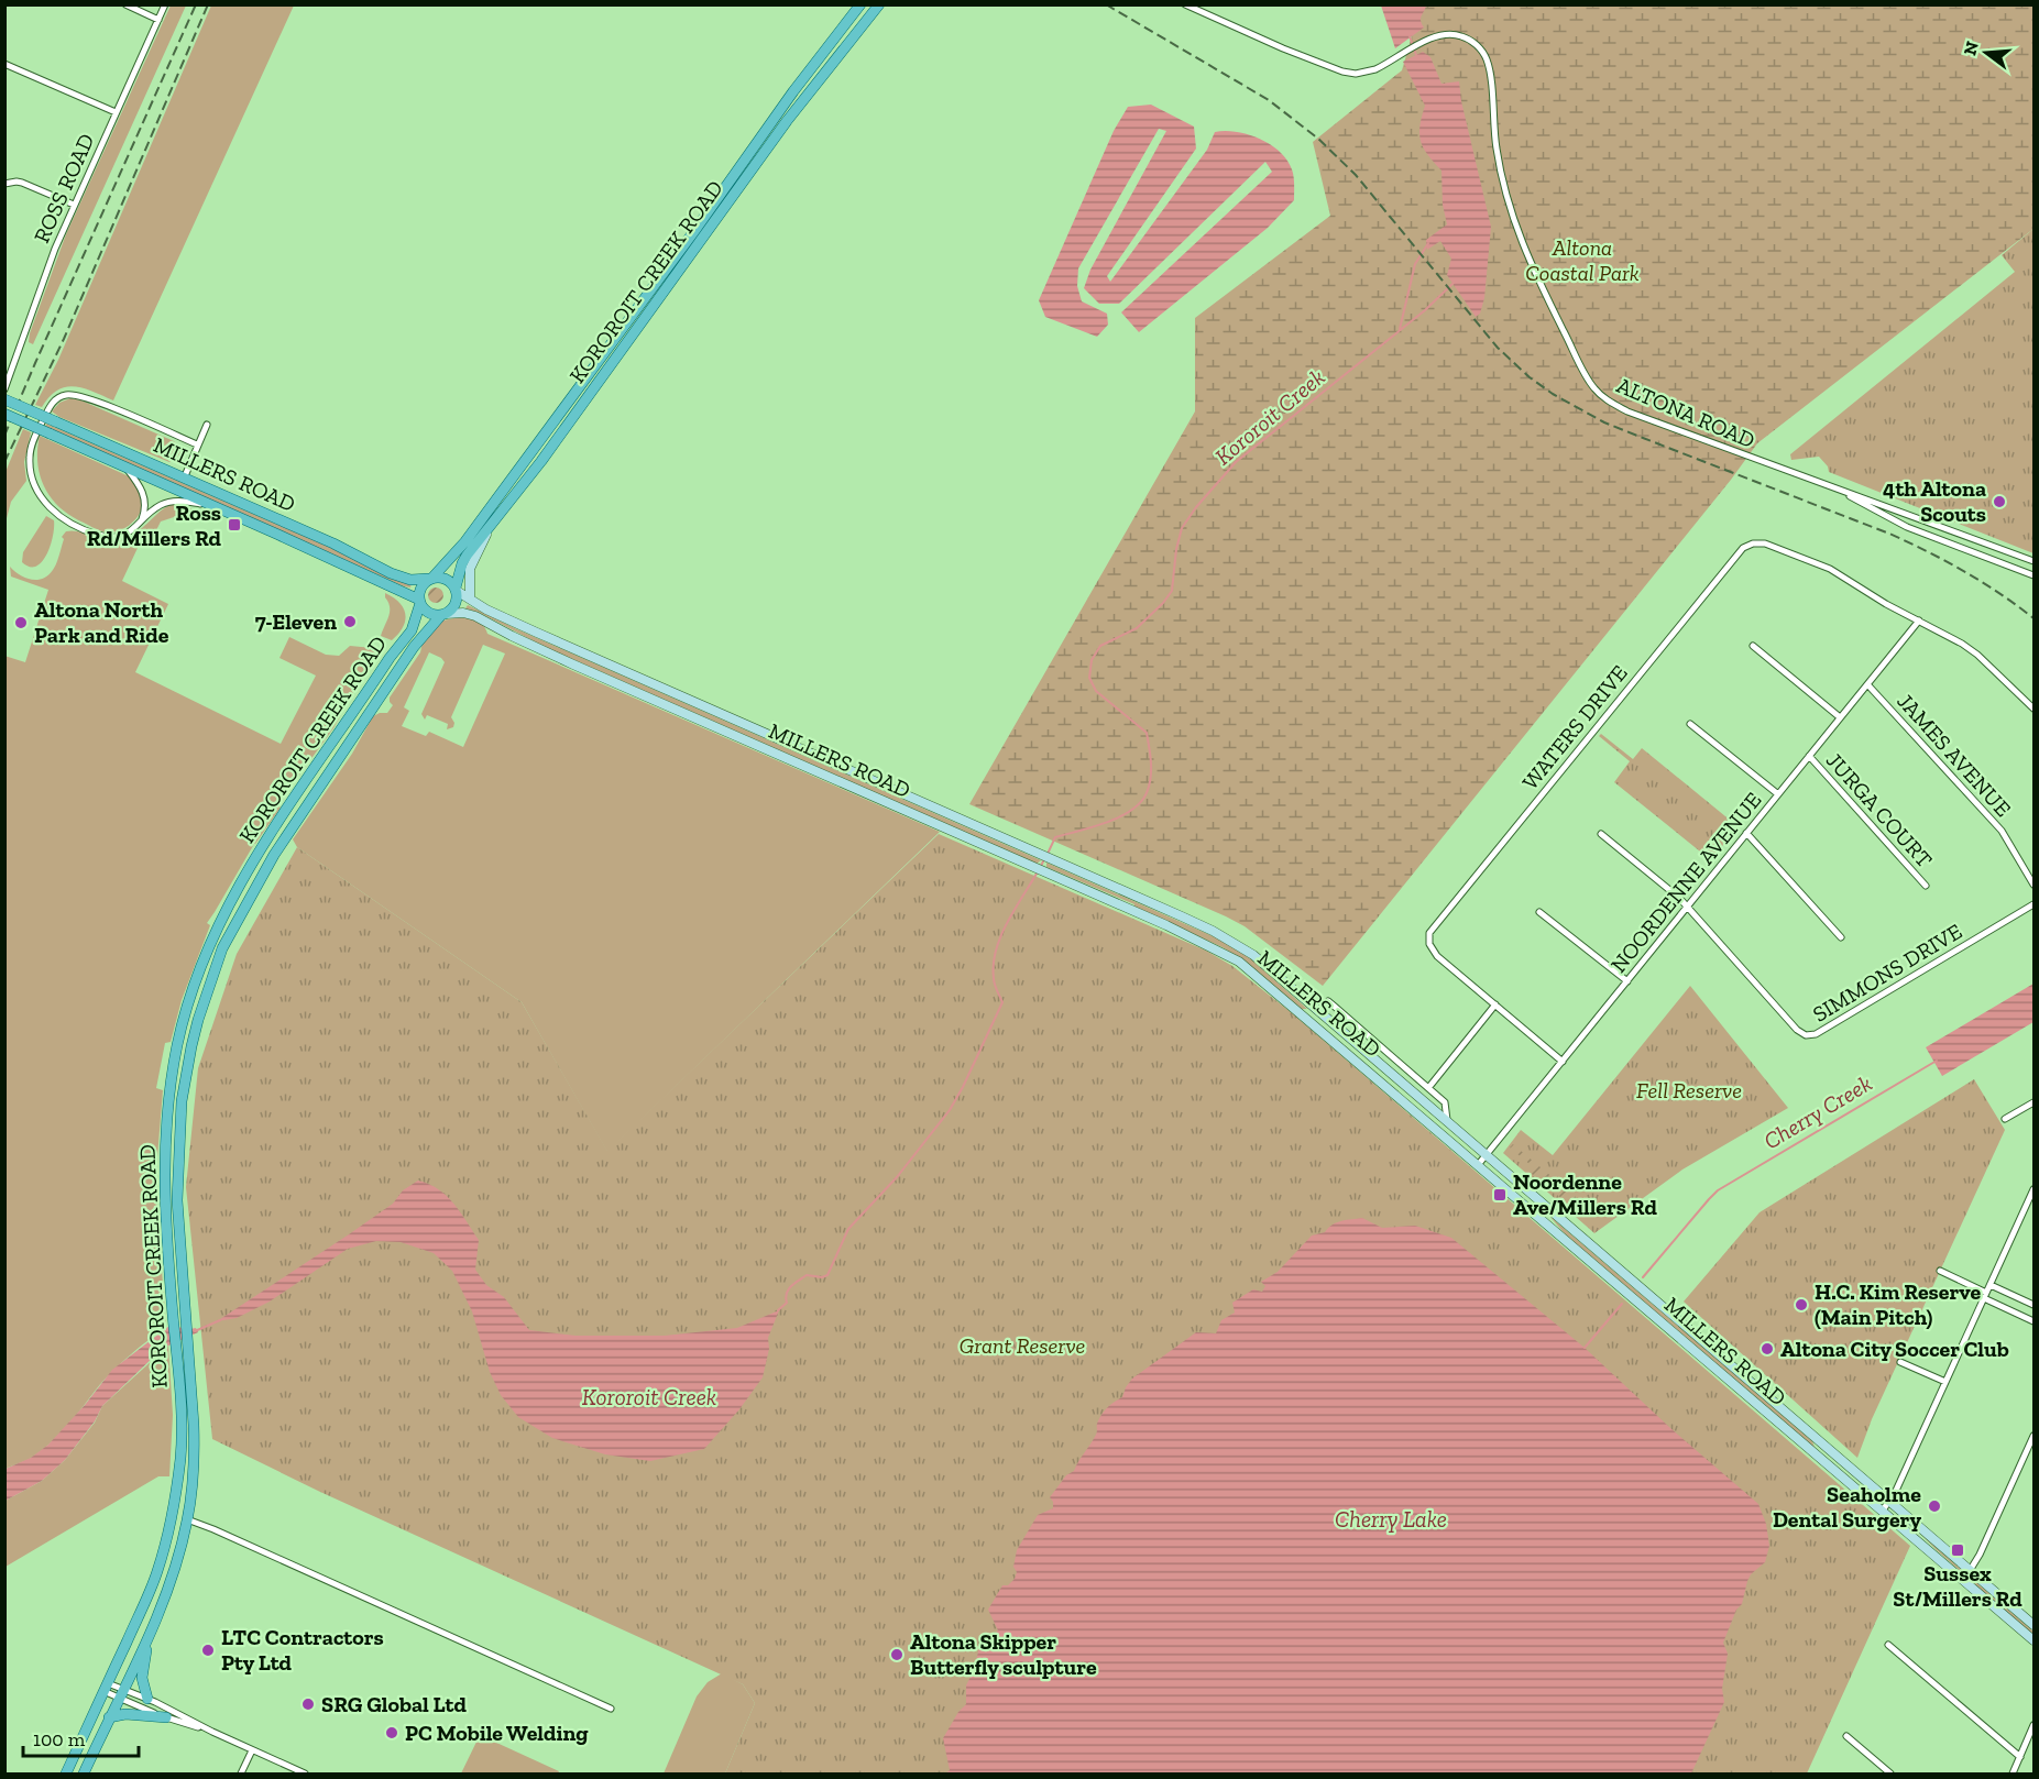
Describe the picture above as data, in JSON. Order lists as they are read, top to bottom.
{
  "streets": {
    "main road": ["KOROROIT CREEK ROAD", "MILLERS ROAD"],
    "street": [
      "ROSS ROAD",
      "ALTONA ROAD",
      "WATERS DRIVE",
      "JAMES AVENUE",
      "JURGA COURT",
      "NOORDENNE AVENUE",
      "SIMMONS DRIVE"
    ]
  },
  "crossings": [
    ["KOROROIT CREEK ROAD", "MILLERS ROAD"],
    ["MILLERS ROAD", "NOORDENNE AVENUE"],
    ["WATERS DRIVE", "NOORDENNE AVENUE"],
    ["JAMES AVENUE", "NOORDENNE AVENUE"],
    ["JURGA COURT", "NOORDENNE AVENUE"],
    ["NOORDENNE AVENUE", "SIMMONS DRIVE"]
  ],
  "water": ["Kororoit Creek", "Cherry Creek", "Cherry Lake"],
  "parks": ["Altona Coastal Park", "Fell Reserve", "Grant Reserve"],
  "places": {
    "other": [
      "4th Altona Scouts",
      "7-Eleven",
      "Altona North Park and Ride",
      "H.C. Kim Reserve (Main Pitch)",
      "Altona City Soccer Club",
      "Seaholme Dental Surgery",
      "LTC Contractors Pty Ltd",
      "Altona Skipper Butterfly sculpture",
      "SRG Global Ltd",
      "PC Mobile Welding"
    ],
    "transit": ["Ross Rd/Millers Rd", "Noordenne Ave/Millers Rd", "Sussex St/Millers Rd"]
  },
  "scale_bar": "100 m",
  "north": "left"
}
